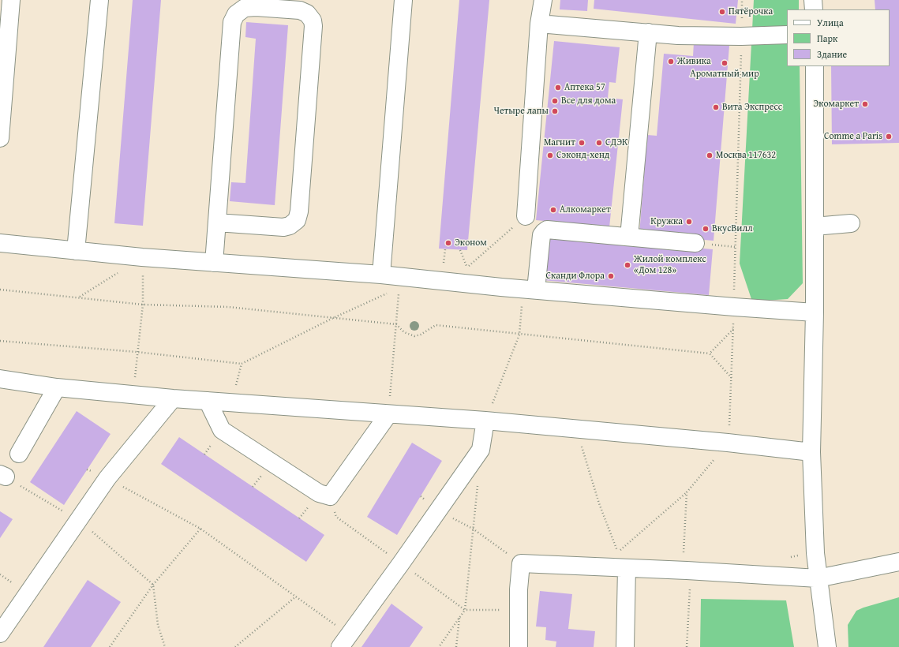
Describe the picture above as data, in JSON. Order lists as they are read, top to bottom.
{
  "places": [
    "Пятёрочка",
    "Живика",
    "Ароматный мир",
    "Аптека 57",
    "Все для дома",
    "Экомаркет",
    "Вита Экспресс",
    "Четыре лапы",
    "Comme a Paris",
    "Магнит",
    "СДЭК",
    "Сэконд-хенд",
    "Москва 117632",
    "Алкомаркет",
    "Кружка",
    "ВкусВилл",
    "Эконом",
    "Жилой комплекс «Дом 128»",
    "Сканди Флора"
  ],
  "legend": ["Улица", "Парк", "Здание"]
}
